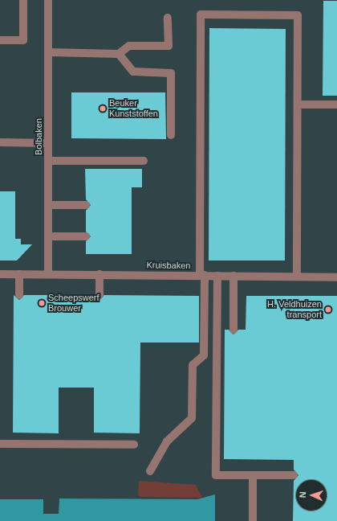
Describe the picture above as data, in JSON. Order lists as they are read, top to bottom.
{
  "streets": {
    "street": ["Bolbaken", "Kruisbaken"]
  },
  "crossings": [
    ["Bolbaken", "Kruisbaken"]
  ],
  "places": ["Beuker Kunststoffen", "Scheepswerf Brouwer", "H. Veldhuizen transport"],
  "north": "left"
}
